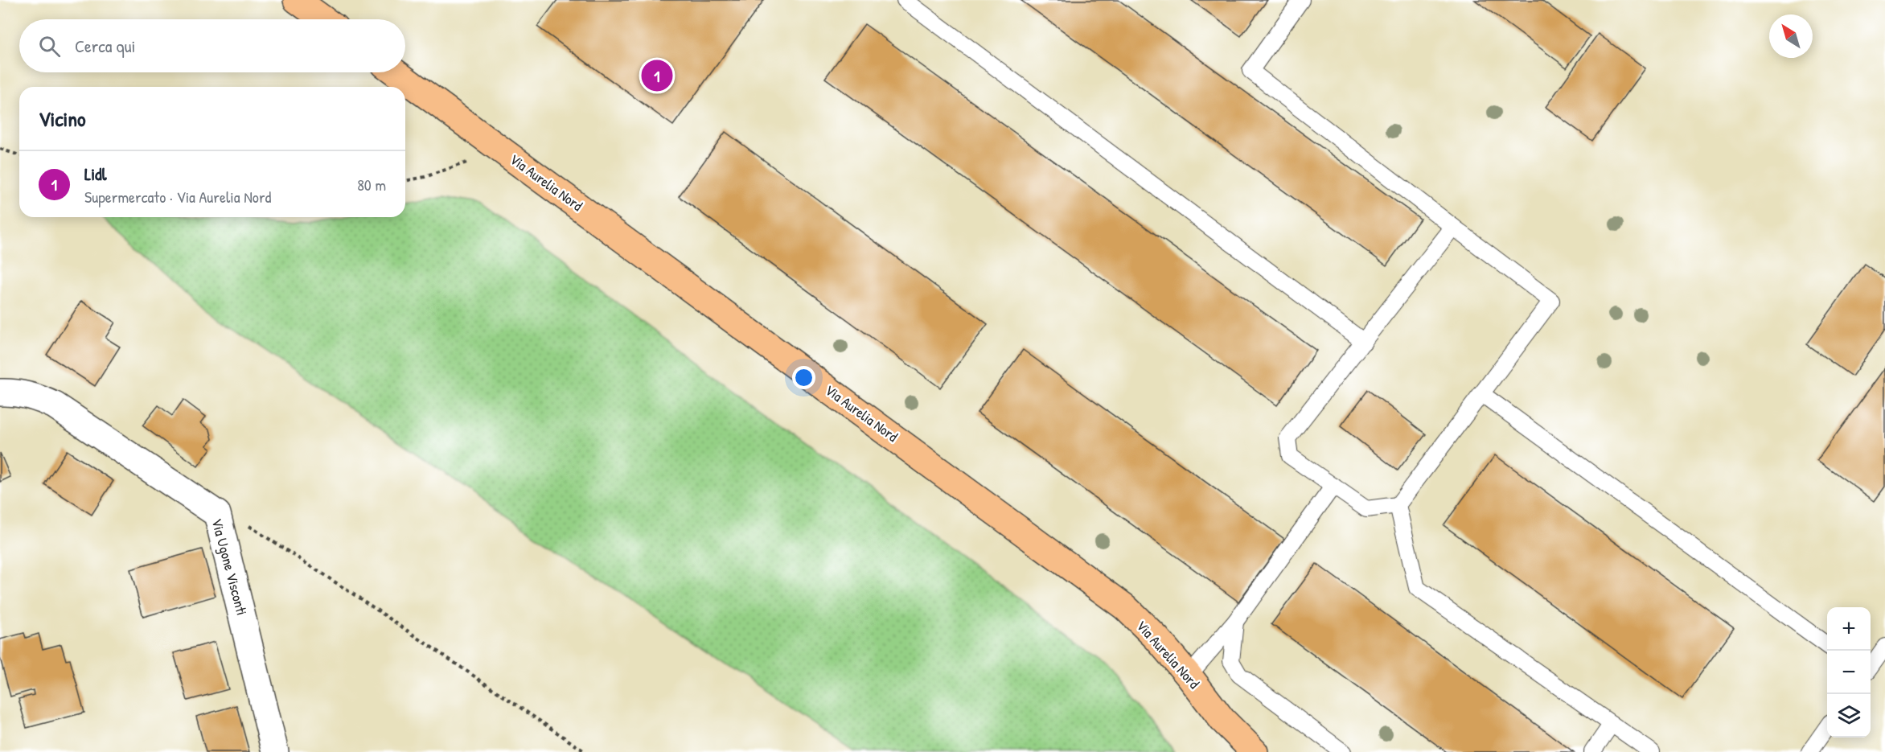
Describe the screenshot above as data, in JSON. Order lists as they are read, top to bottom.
{
  "streets": {
    "main road": ["Via Aurelia Nord"],
    "street": ["Via Ugone Visconti"]
  },
  "north": "top left",
  "page": {
    "search": "Cerca qui",
    "pins": "1",
    "heading": "Vicino",
    "list": [
      {
        "mark": "1",
        "name": "Lidl",
        "note": "Supermercato · Via Aurelia Nord",
        "value": "80 m"
      }
    ],
    "map_buttons": ["+", "−"]
  }
}
